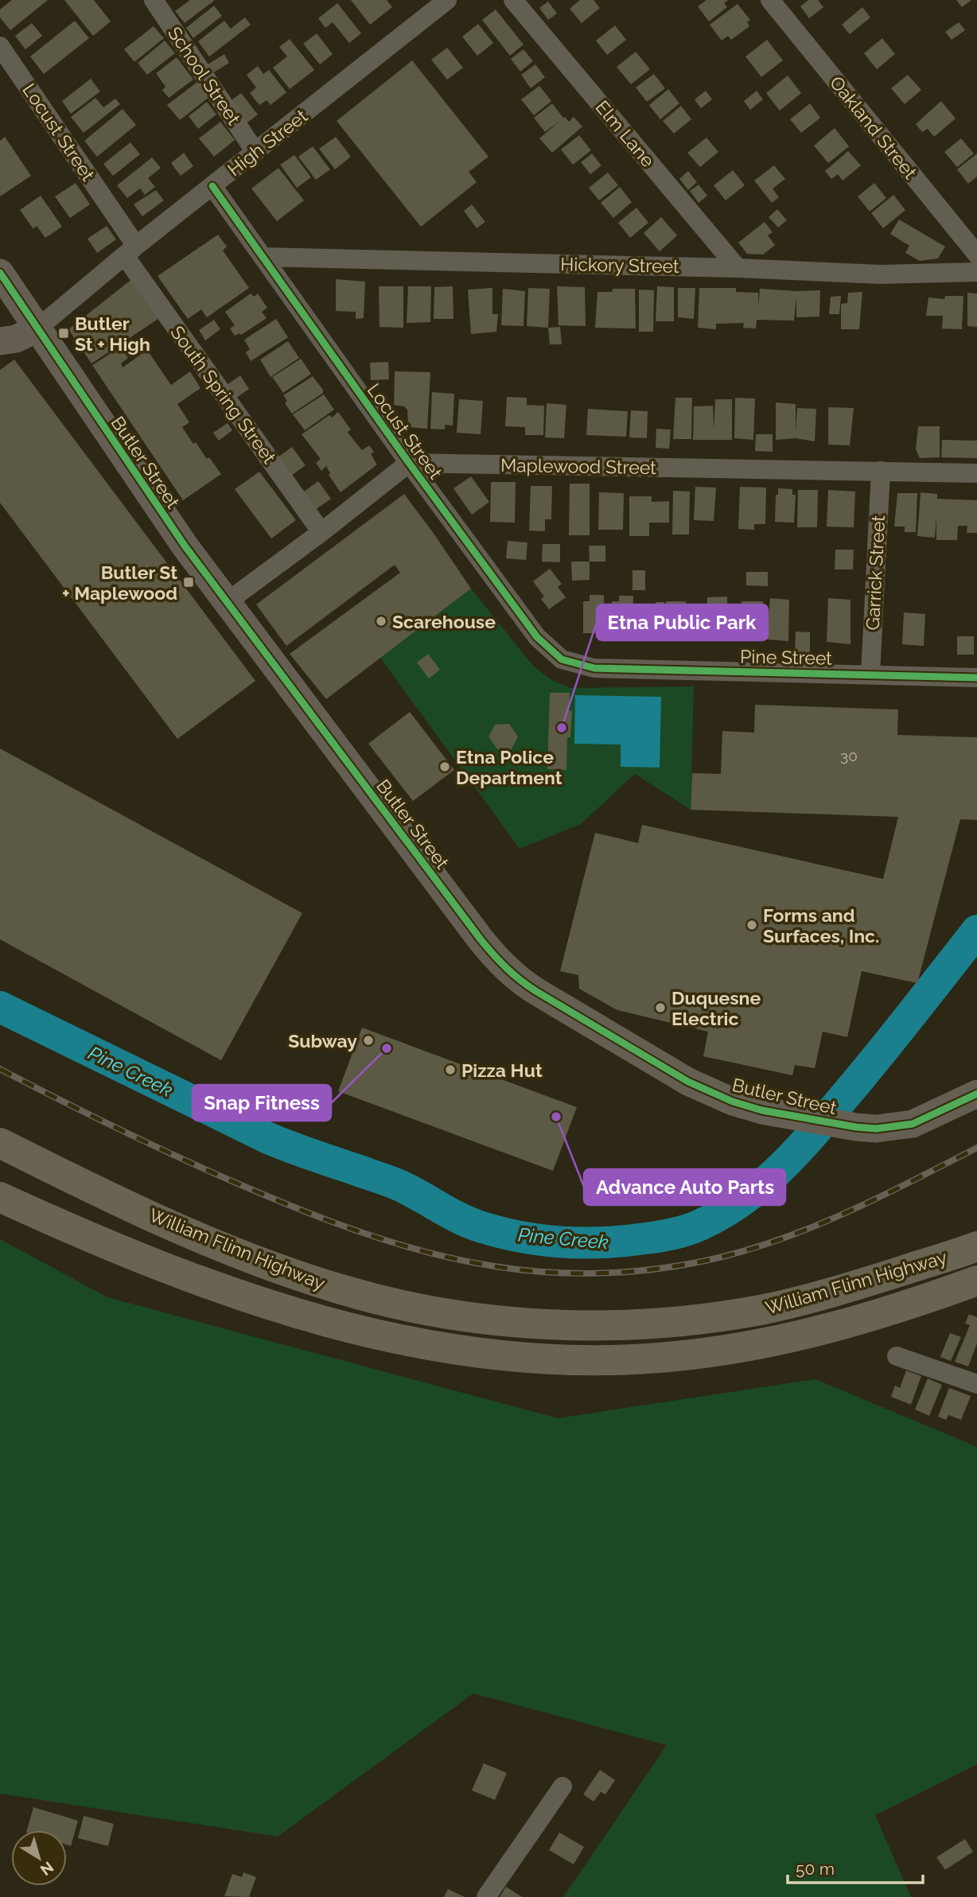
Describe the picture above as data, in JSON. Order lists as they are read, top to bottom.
{
  "streets": {
    "highway": ["William Flinn Highway"],
    "street": [
      "School Street",
      "Oakland Street",
      "Locust Street",
      "Elm Lane",
      "High Street",
      "Hickory Street",
      "South Spring Street",
      "Butler Street",
      "Maplewood Street",
      "Garrick Street",
      "Pine Street"
    ]
  },
  "crossings": [
    ["School Street", "High Street"],
    ["Locust Street", "High Street"],
    ["Locust Street", "Hickory Street"],
    ["Locust Street", "South Spring Street"],
    ["Locust Street", "Maplewood Street"],
    ["Locust Street", "Pine Street"],
    ["Elm Lane", "Hickory Street"],
    ["High Street", "South Spring Street"],
    ["High Street", "Butler Street"],
    ["Maplewood Street", "Garrick Street"],
    ["Garrick Street", "Pine Street"]
  ],
  "water": ["Pine Creek"],
  "places": {
    "transit": ["Butler St + High", "Butler St + Maplewood"],
    "other": [
      "Scarehouse",
      "Etna Public Park",
      "Etna Police Department",
      "Forms and Surfaces, Inc.",
      "Duquesne Electric",
      "Subway",
      "Snap Fitness",
      "Pizza Hut",
      "Advance Auto Parts"
    ]
  },
  "house_numbers": ["30"],
  "scale_bar": "50 m",
  "north": "bottom right"
}
